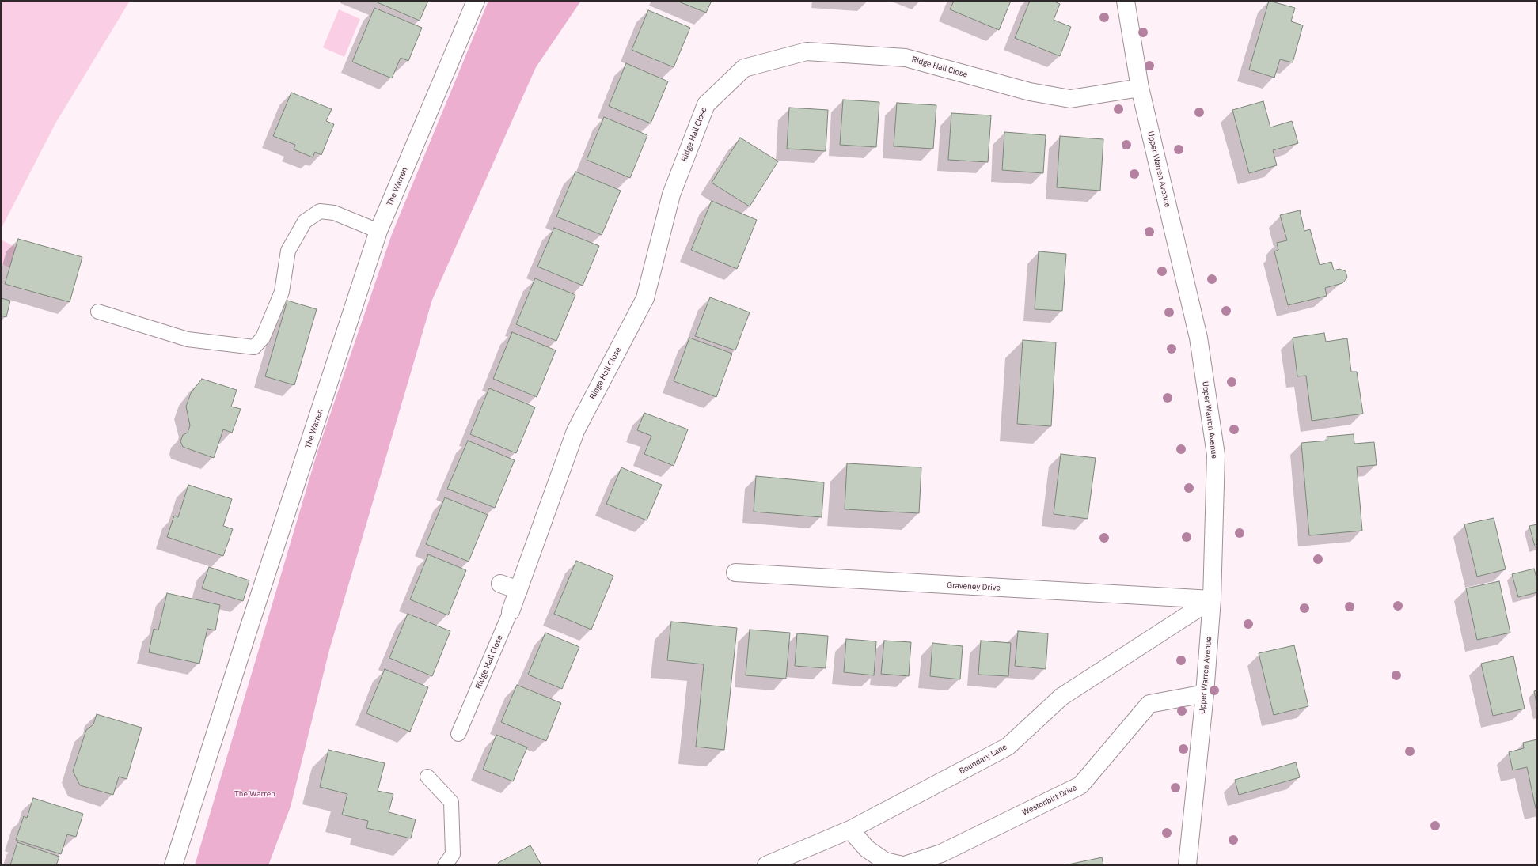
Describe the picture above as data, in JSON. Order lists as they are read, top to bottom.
{
  "streets": {
    "street": [
      "Ridge Hall Close",
      "Upper Warren Avenue",
      "The Warren",
      "Graveney Drive",
      "Boundary Lane",
      "Westonbirt Drive"
    ]
  },
  "crossings": [
    ["Ridge Hall Close", "Upper Warren Avenue"],
    ["Upper Warren Avenue", "Graveney Drive"],
    ["Upper Warren Avenue", "Boundary Lane"],
    ["Upper Warren Avenue", "Westonbirt Drive"],
    ["Graveney Drive", "Boundary Lane"]
  ],
  "parks": ["The Warren"]
}
